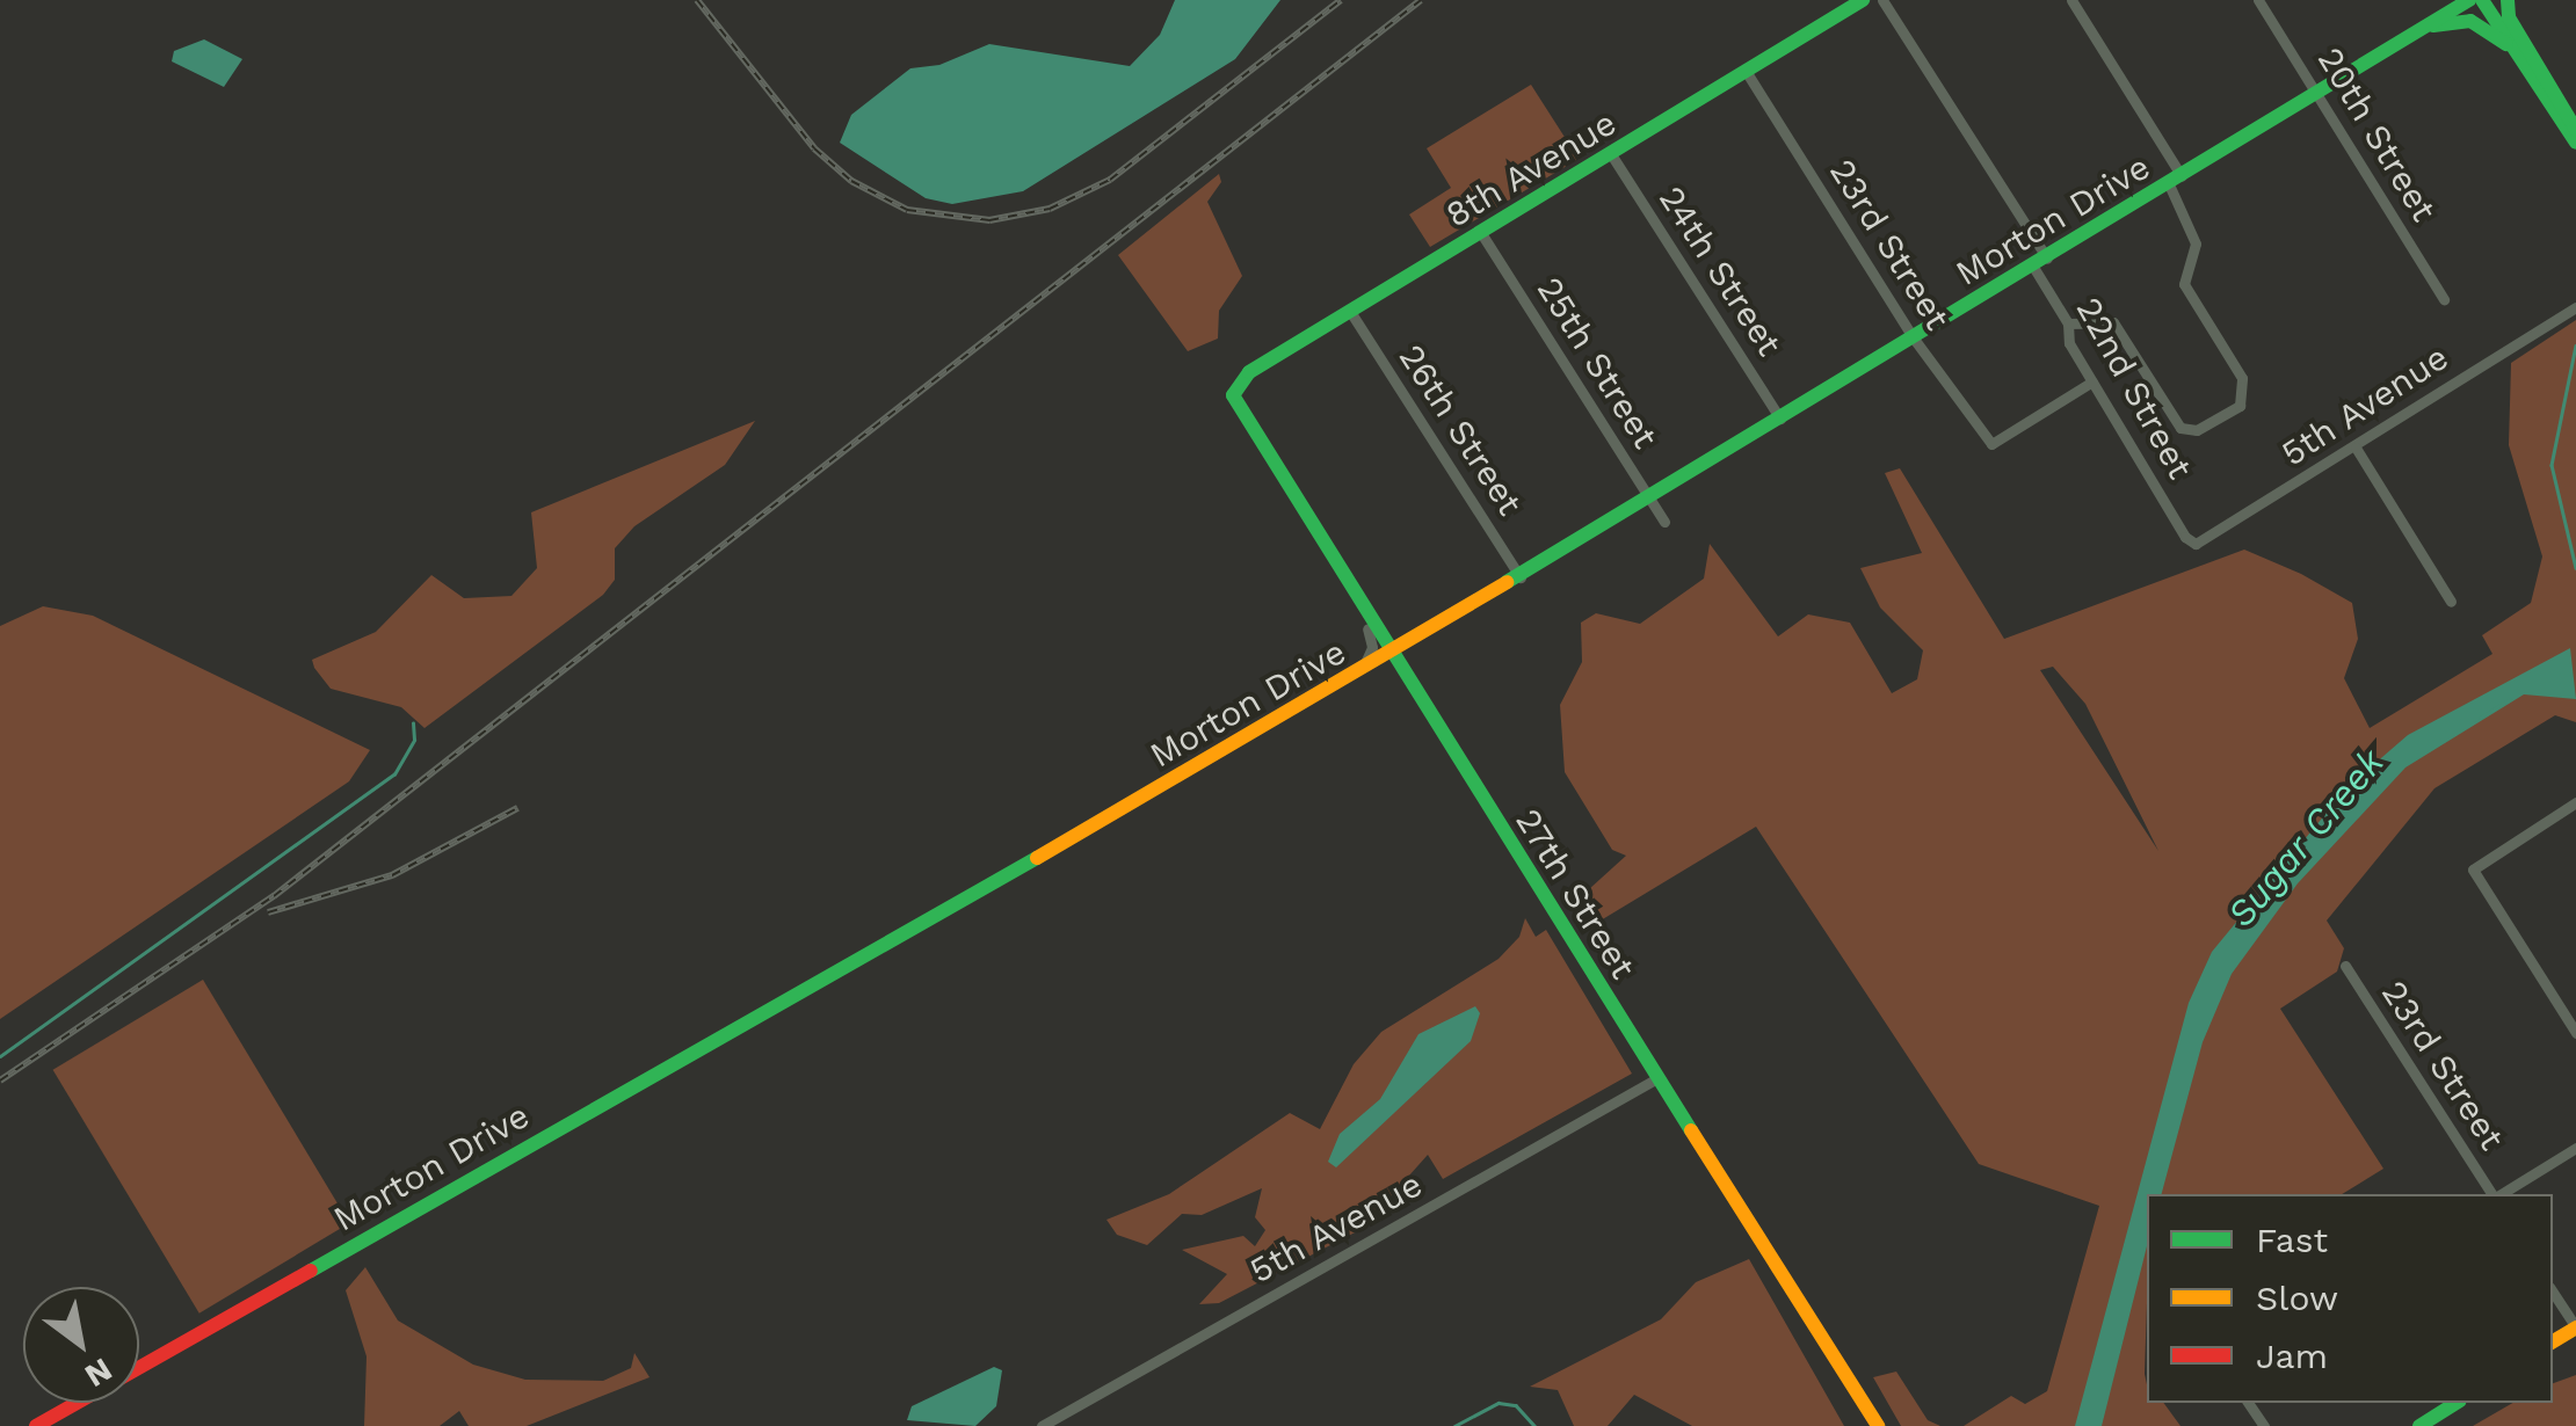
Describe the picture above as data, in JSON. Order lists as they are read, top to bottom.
{
  "streets": {
    "street": [
      "20th Street",
      "8th Avenue",
      "Morton Drive",
      "23rd Street",
      "24th Street",
      "25th Street",
      "22nd Street",
      "5th Avenue",
      "26th Street",
      "27th Street"
    ]
  },
  "crossings": [
    ["20th Street", "Morton Drive"],
    ["8th Avenue", "23rd Street"],
    ["8th Avenue", "24th Street"],
    ["8th Avenue", "25th Street"],
    ["8th Avenue", "26th Street"],
    ["8th Avenue", "27th Street"],
    ["Morton Drive", "23rd Street"],
    ["Morton Drive", "24th Street"],
    ["Morton Drive", "25th Street"],
    ["Morton Drive", "22nd Street"],
    ["Morton Drive", "26th Street"],
    ["Morton Drive", "27th Street"],
    ["23rd Street", "22nd Street"],
    ["22nd Street", "5th Avenue"],
    ["5th Avenue", "27th Street"]
  ],
  "water": ["Sugar Creek"],
  "legend": ["Fast", "Slow", "Jam"],
  "north": "bottom right"
}
